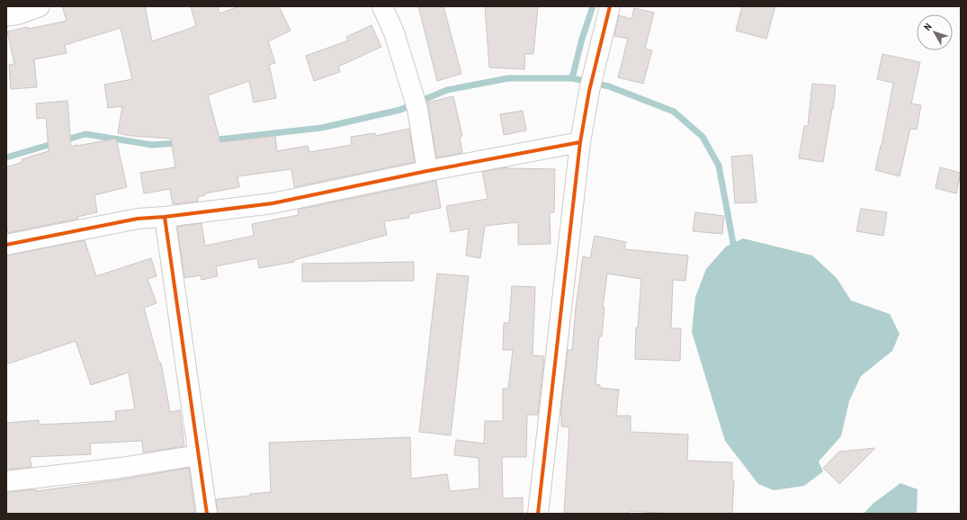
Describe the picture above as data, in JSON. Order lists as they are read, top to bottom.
{
  "north": "top left"
}
